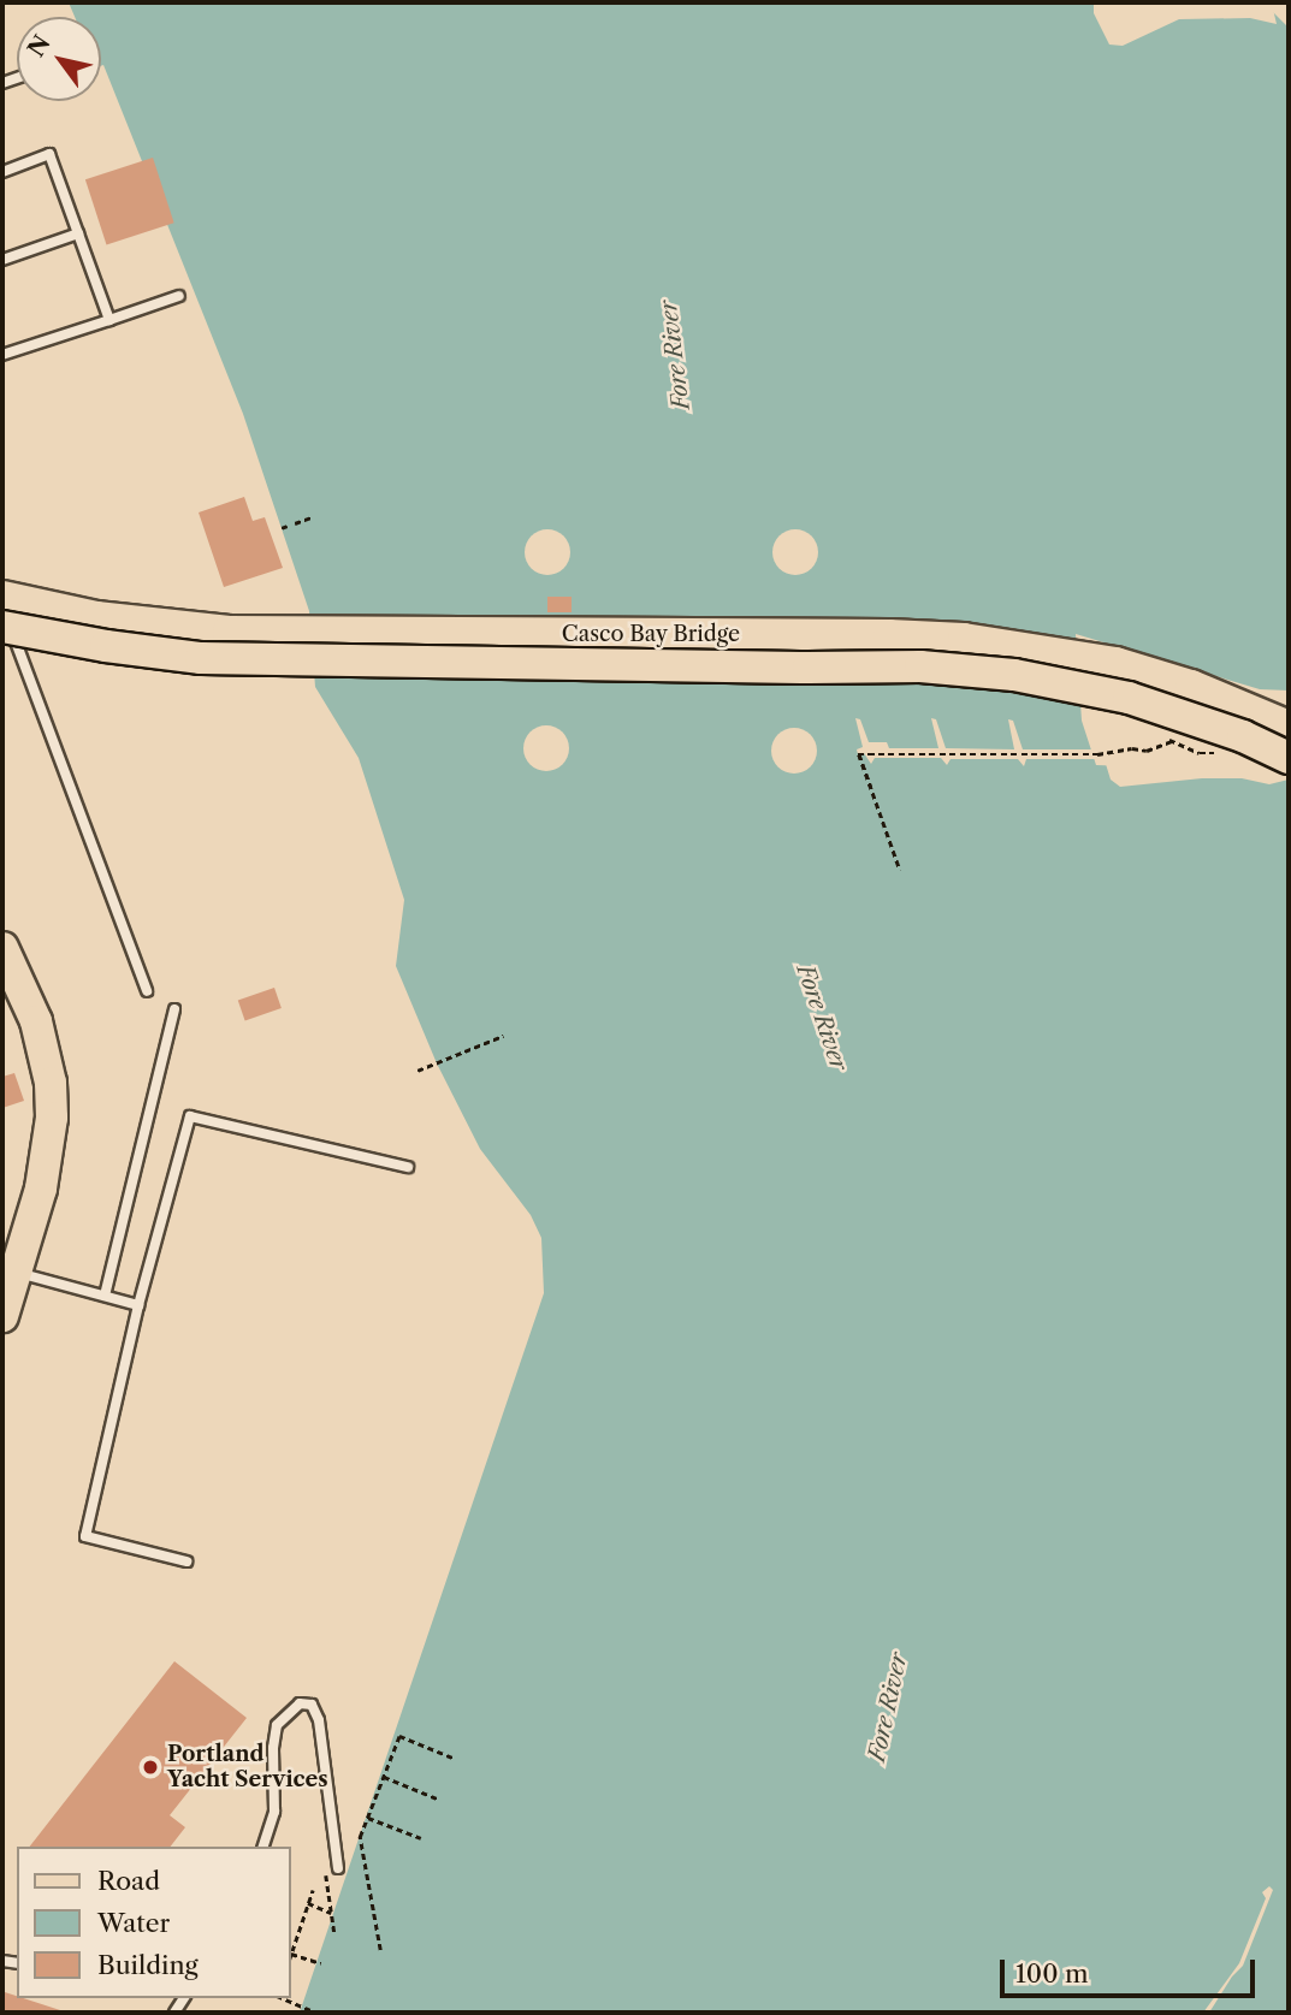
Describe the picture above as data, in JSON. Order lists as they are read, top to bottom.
{
  "streets": {
    "main road": ["Casco Bay Bridge"]
  },
  "water": ["Fore River"],
  "places": ["Portland Yacht Services"],
  "legend": ["Road", "Water", "Building"],
  "scale_bar": "100 m",
  "north": "top left"
}
